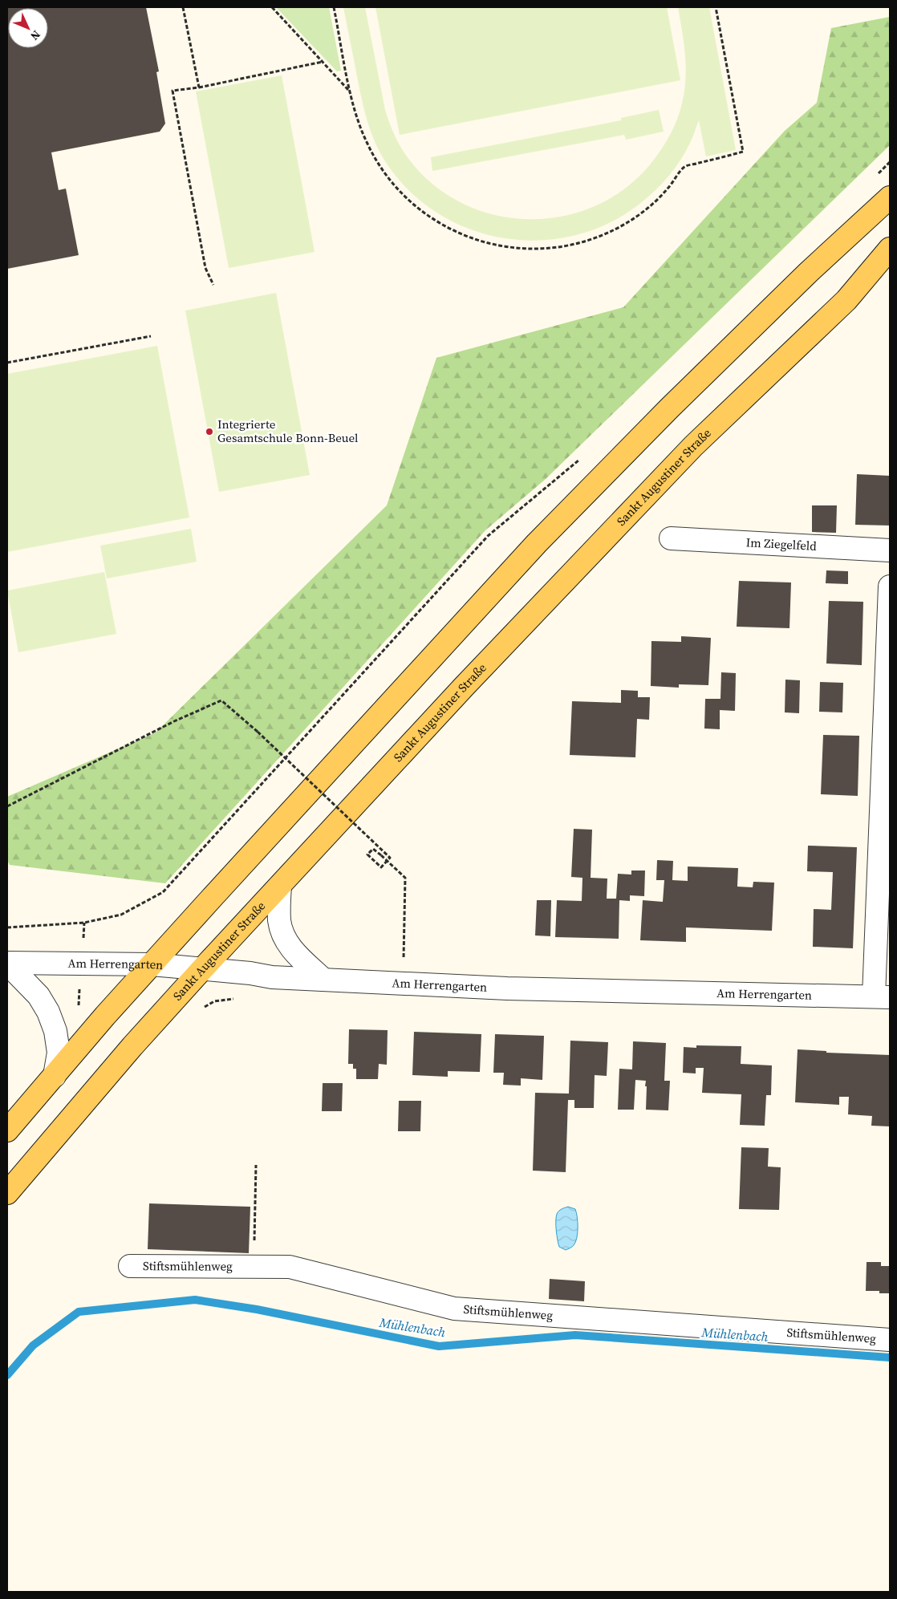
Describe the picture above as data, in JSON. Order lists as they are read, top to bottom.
{
  "streets": {
    "main road": ["Sankt Augustiner Straße"],
    "street": ["Im Ziegelfeld", "Am Herrengarten", "Stiftsmühlenweg"]
  },
  "crossings": [
    ["Sankt Augustiner Straße", "Am Herrengarten"]
  ],
  "water": ["Mühlenbach"],
  "places": ["Integrierte Gesamtschule Bonn-Beuel"],
  "north": "bottom right"
}
